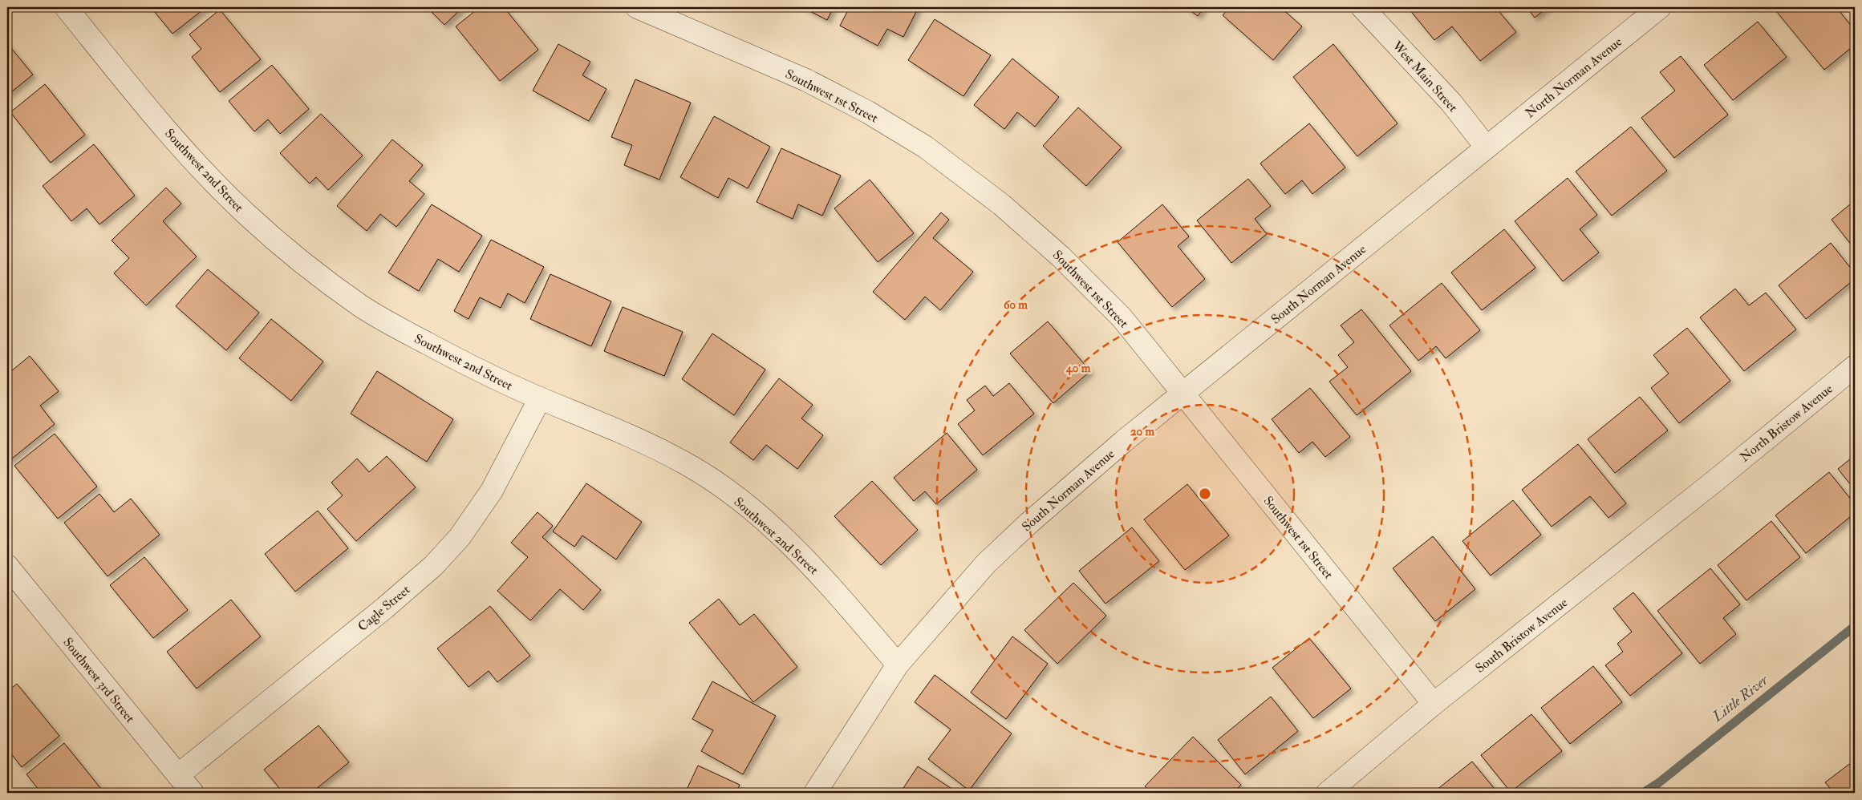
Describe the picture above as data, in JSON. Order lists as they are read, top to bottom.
{
  "streets": {
    "street": [
      "West Main Street",
      "North Norman Avenue",
      "Southwest 1st Street",
      "Southwest 2nd Street",
      "South Norman Avenue",
      "North Bristow Avenue",
      "Cagle Street",
      "South Bristow Avenue",
      "Southwest 3rd Street"
    ]
  },
  "crossings": [
    ["West Main Street", "North Norman Avenue"],
    ["West Main Street", "South Norman Avenue"],
    ["North Norman Avenue", "South Norman Avenue"],
    ["Southwest 1st Street", "South Norman Avenue"],
    ["Southwest 1st Street", "South Bristow Avenue"],
    ["Southwest 2nd Street", "South Norman Avenue"],
    ["Southwest 2nd Street", "Cagle Street"],
    ["North Bristow Avenue", "South Bristow Avenue"],
    ["Cagle Street", "Southwest 3rd Street"]
  ],
  "water": ["Little River"],
  "rings": ["60 m", "40 m", "20 m"]
}
